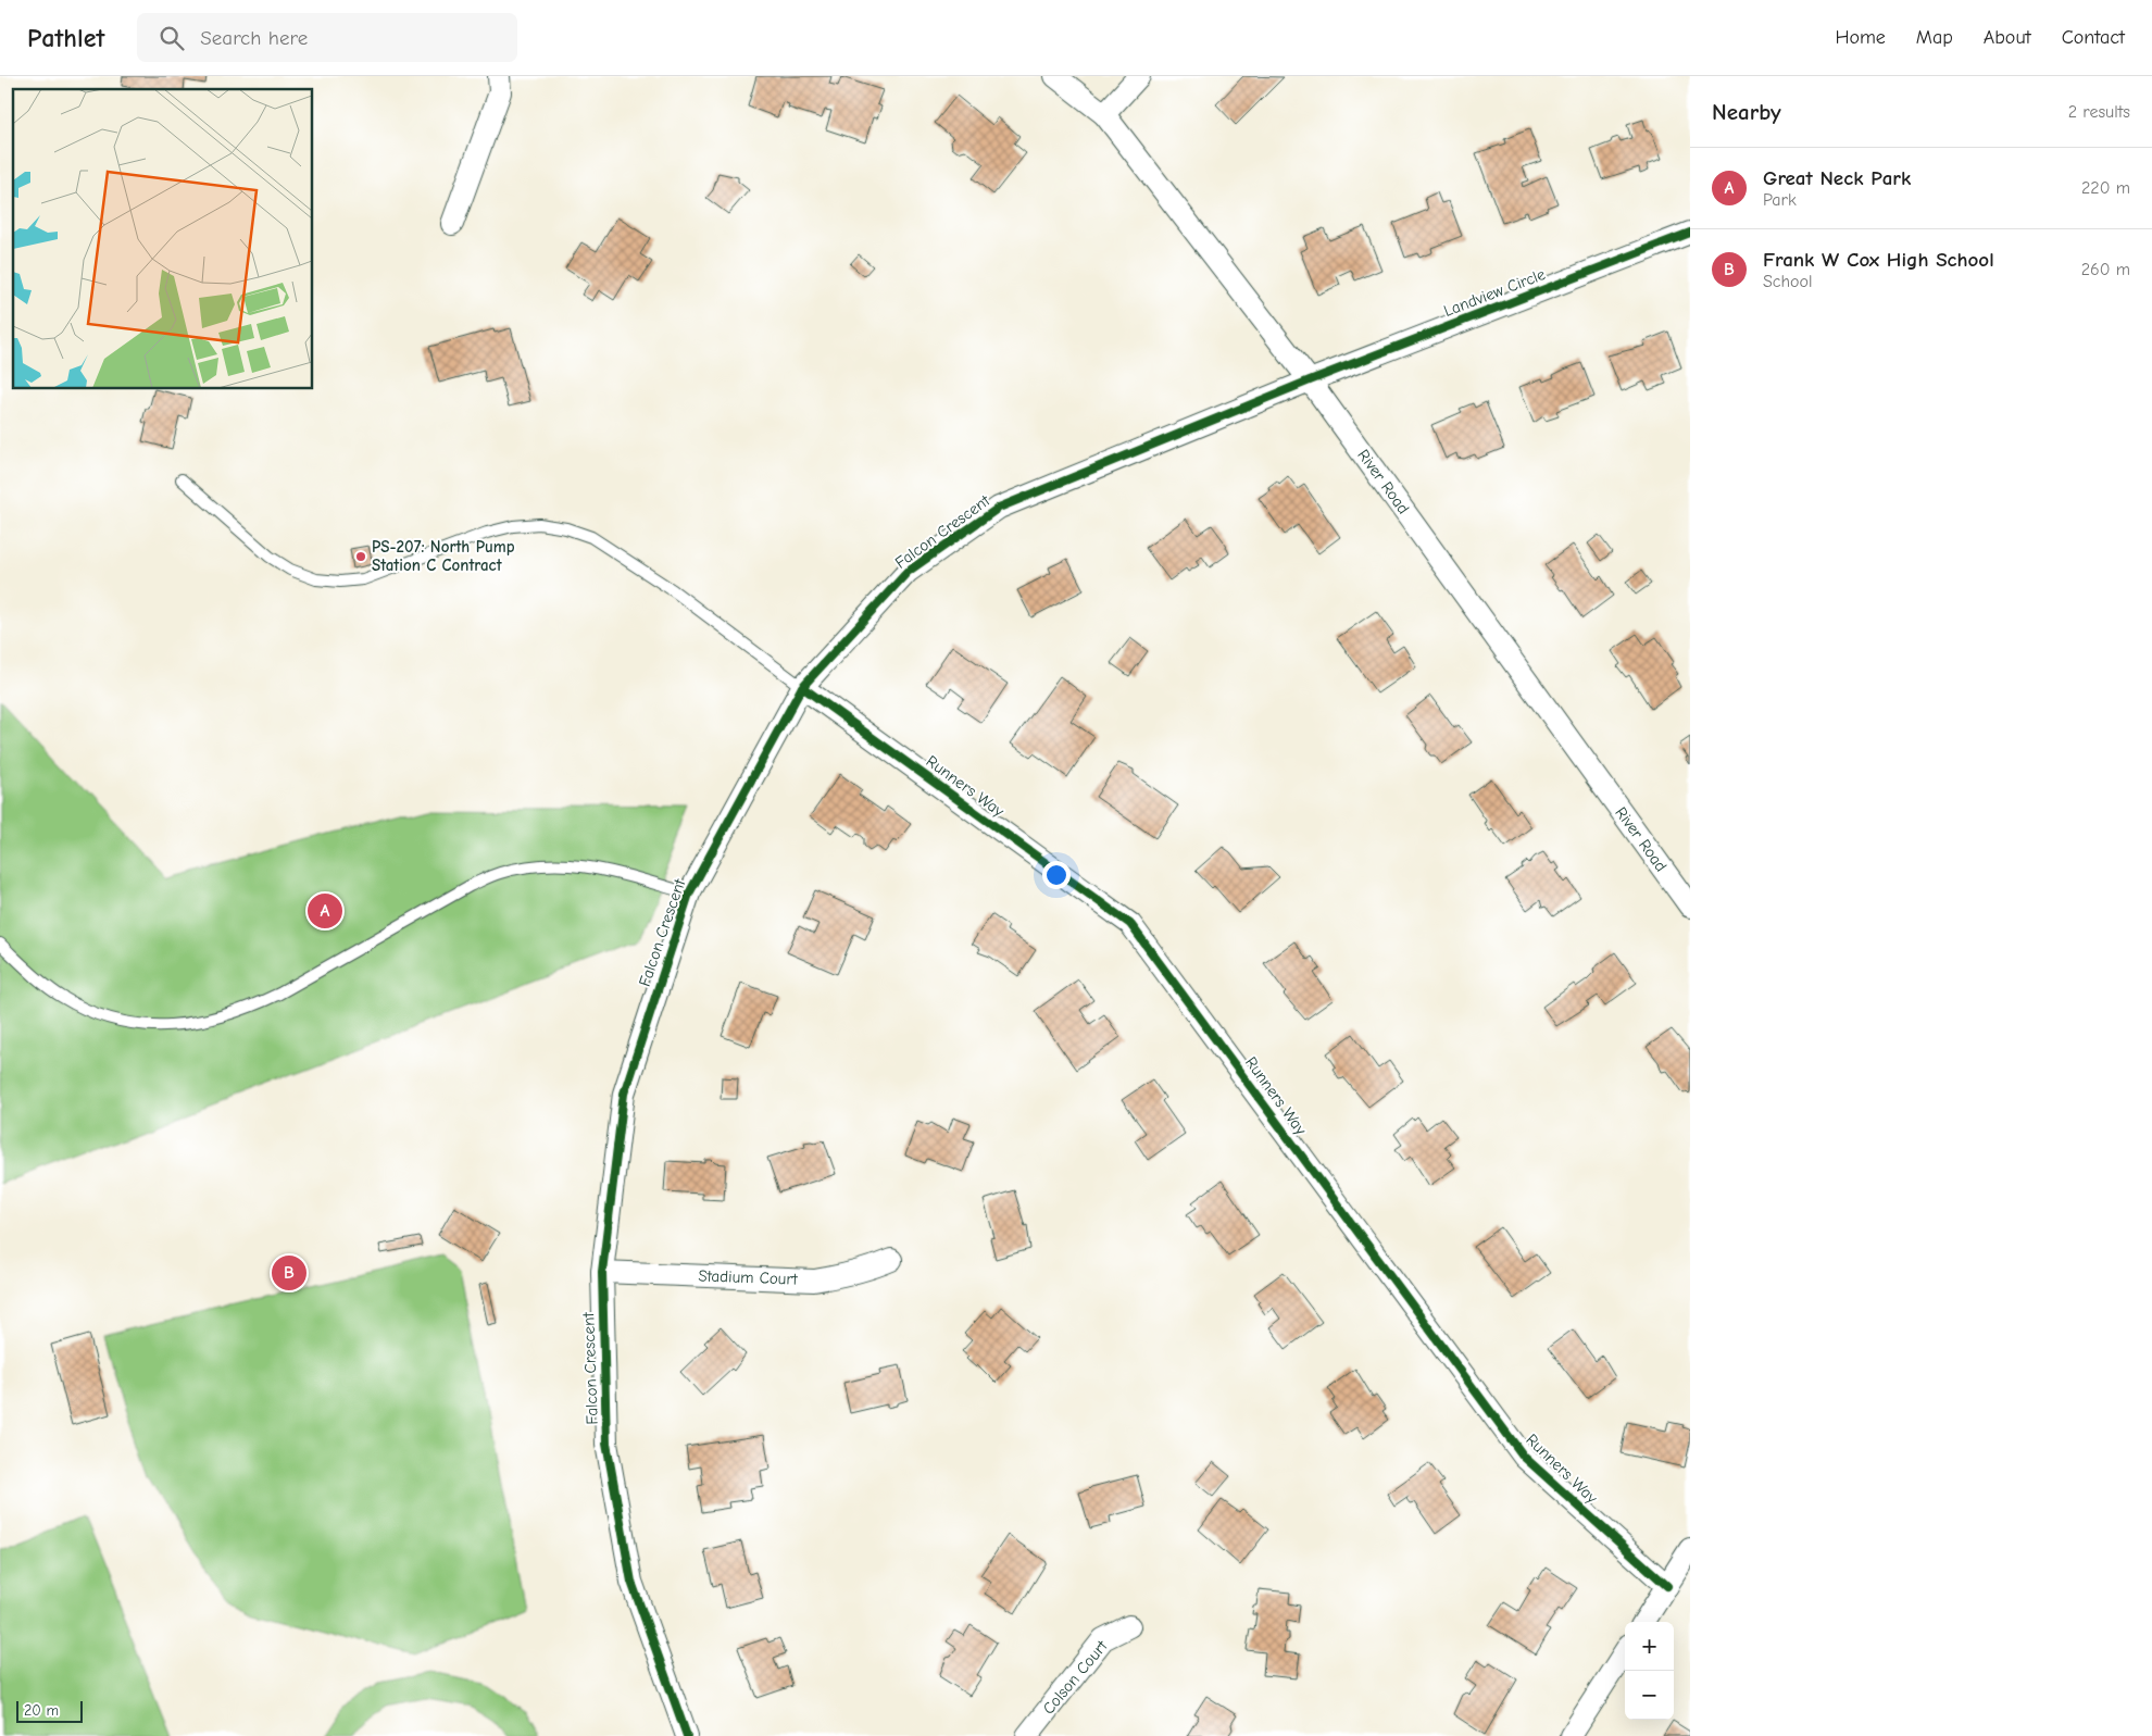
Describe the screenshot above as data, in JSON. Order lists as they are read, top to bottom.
{
  "streets": {
    "street": [
      "Landview Circle",
      "River Road",
      "Falcon Crescent",
      "Runners Way",
      "Stadium Court",
      "Colson Court"
    ]
  },
  "crossings": [
    ["Landview Circle", "River Road"],
    ["Landview Circle", "Falcon Crescent"],
    ["River Road", "Falcon Crescent"],
    ["Falcon Crescent", "Runners Way"],
    ["Falcon Crescent", "Stadium Court"]
  ],
  "places": ["PS-207: North Pump Station C Contract"],
  "scale_bar": "20 m",
  "page": {
    "header": "Pathlet",
    "search": "Search here",
    "nav": [
      "Home",
      "Map",
      "About",
      "Contact"
    ],
    "heading": ["Nearby", "2 results"],
    "list": [
      {
        "mark": "A",
        "name": "Great Neck Park",
        "note": "Park",
        "value": "220 m"
      },
      {
        "mark": "B",
        "name": "Frank W Cox High School",
        "note": "School",
        "value": "260 m"
      }
    ],
    "pins": ["A", "B"],
    "map_buttons": ["+", "−"],
    "scale": "20 m"
  }
}
